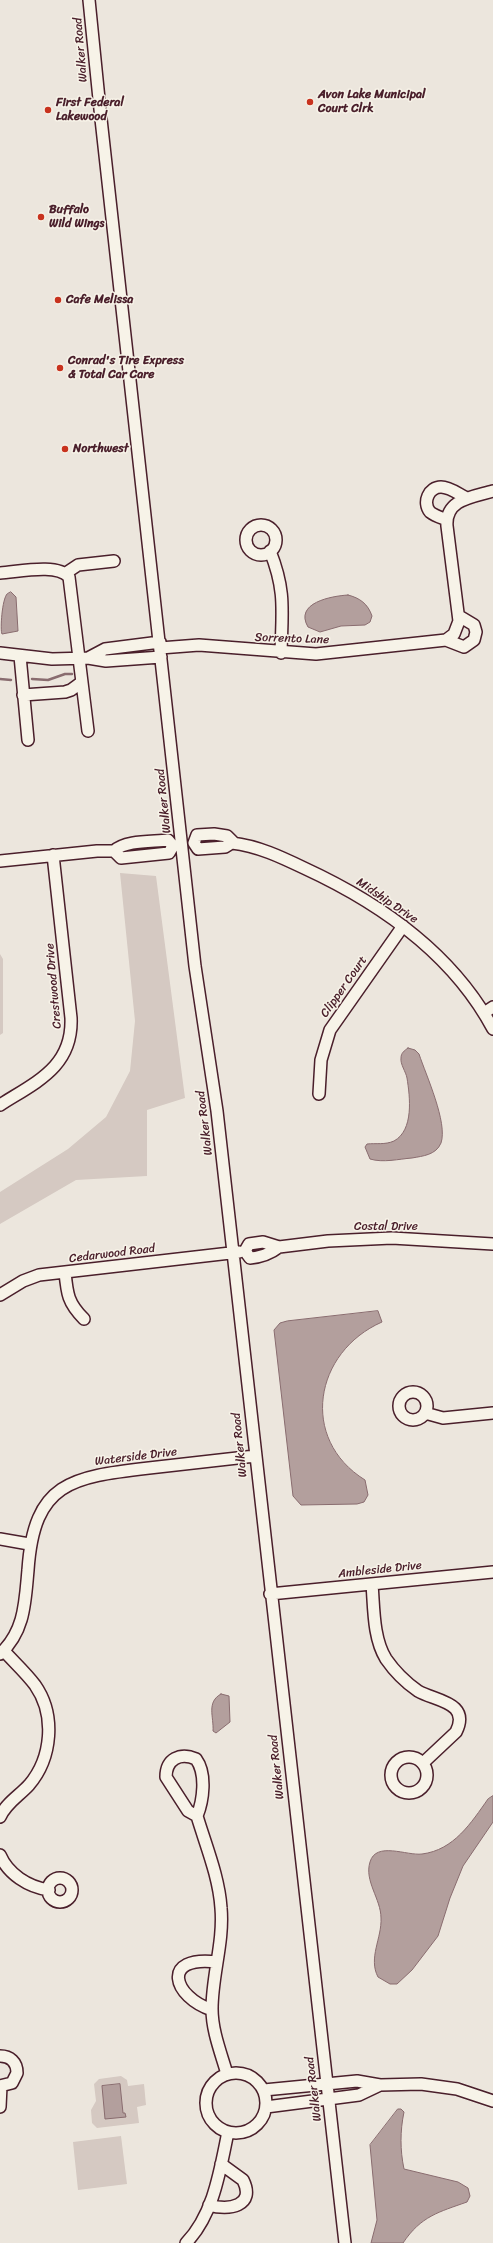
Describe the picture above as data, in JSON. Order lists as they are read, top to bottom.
{
  "streets": {
    "street": [
      "Walker Road",
      "Sorrento Lane",
      "Midship Drive",
      "Crestwood Drive",
      "Clipper Court",
      "Costal Drive",
      "Cedarwood Road",
      "Waterside Drive",
      "Ambleside Drive"
    ]
  },
  "crossings": [
    ["Walker Road", "Sorrento Lane"],
    ["Walker Road", "Midship Drive"],
    ["Walker Road", "Costal Drive"],
    ["Walker Road", "Cedarwood Road"],
    ["Walker Road", "Waterside Drive"],
    ["Walker Road", "Ambleside Drive"],
    ["Midship Drive", "Crestwood Drive"],
    ["Midship Drive", "Clipper Court"],
    ["Costal Drive", "Cedarwood Road"]
  ],
  "places": [
    "Avon Lake Municipal Court Clrk",
    "First Federal Lakewood",
    "Buffalo Wild Wings",
    "Cafe Melissa",
    "Conrad's Tire Express & Total Car Care",
    "Northwest"
  ]
}
